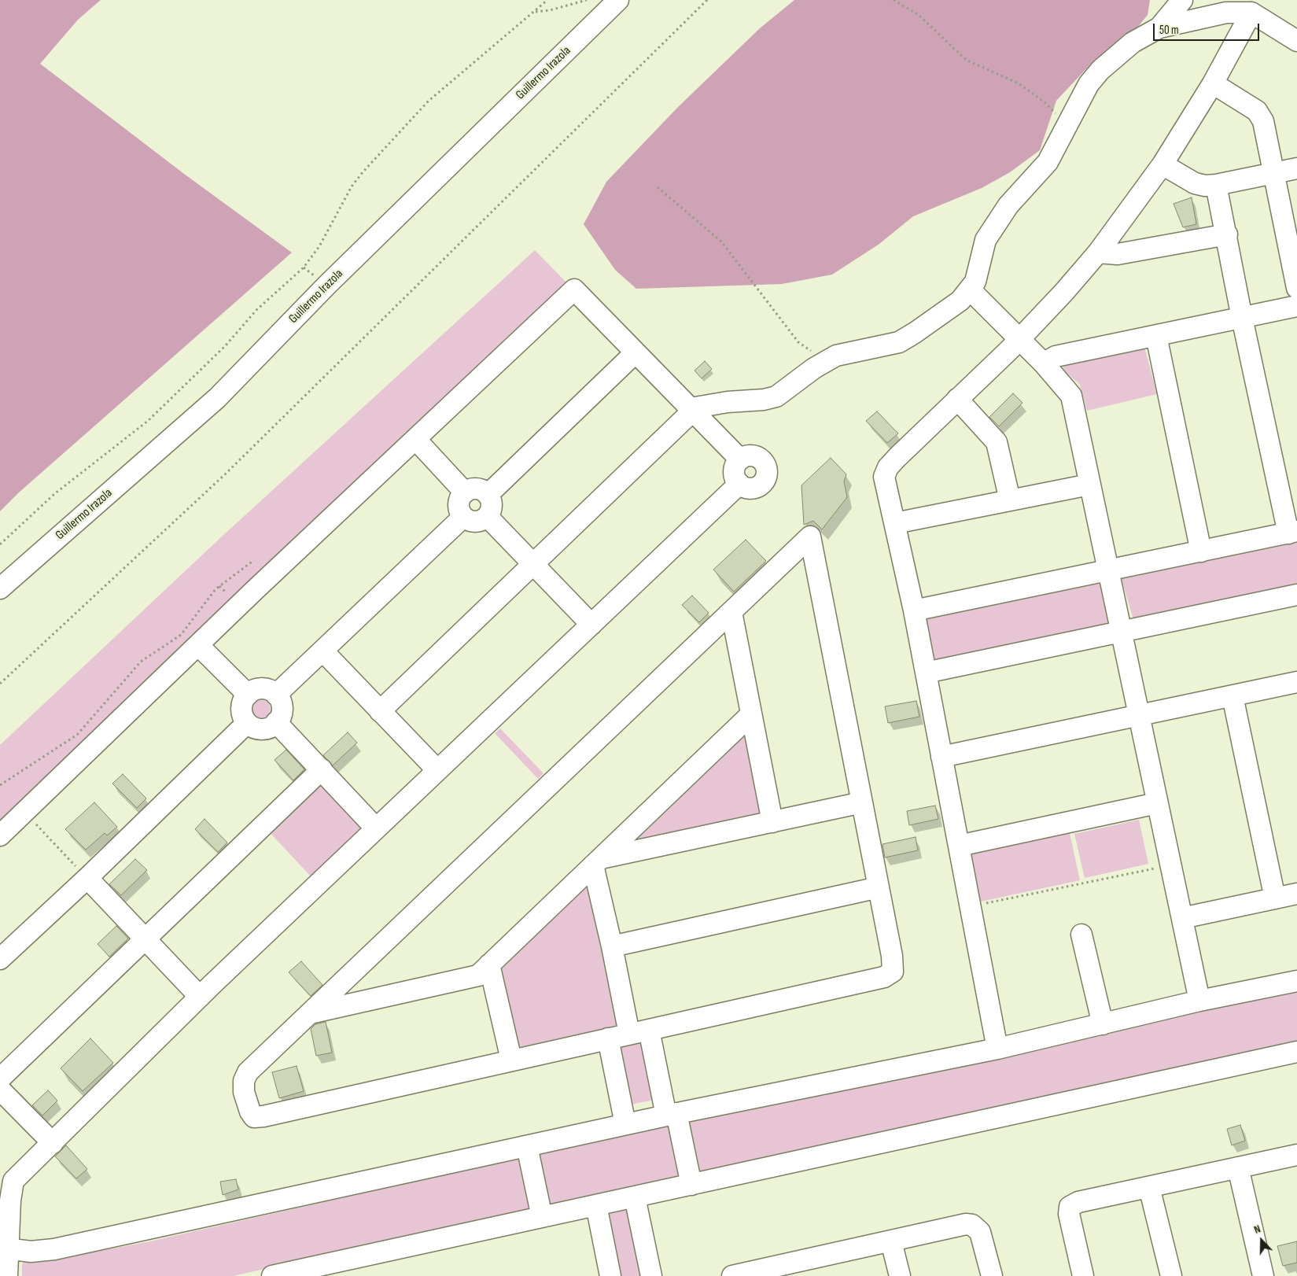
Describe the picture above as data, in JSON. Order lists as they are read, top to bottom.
{
  "streets": {
    "street": ["Guillermo Irazola"]
  },
  "scale_bar": "50 m",
  "north": "top"
}
